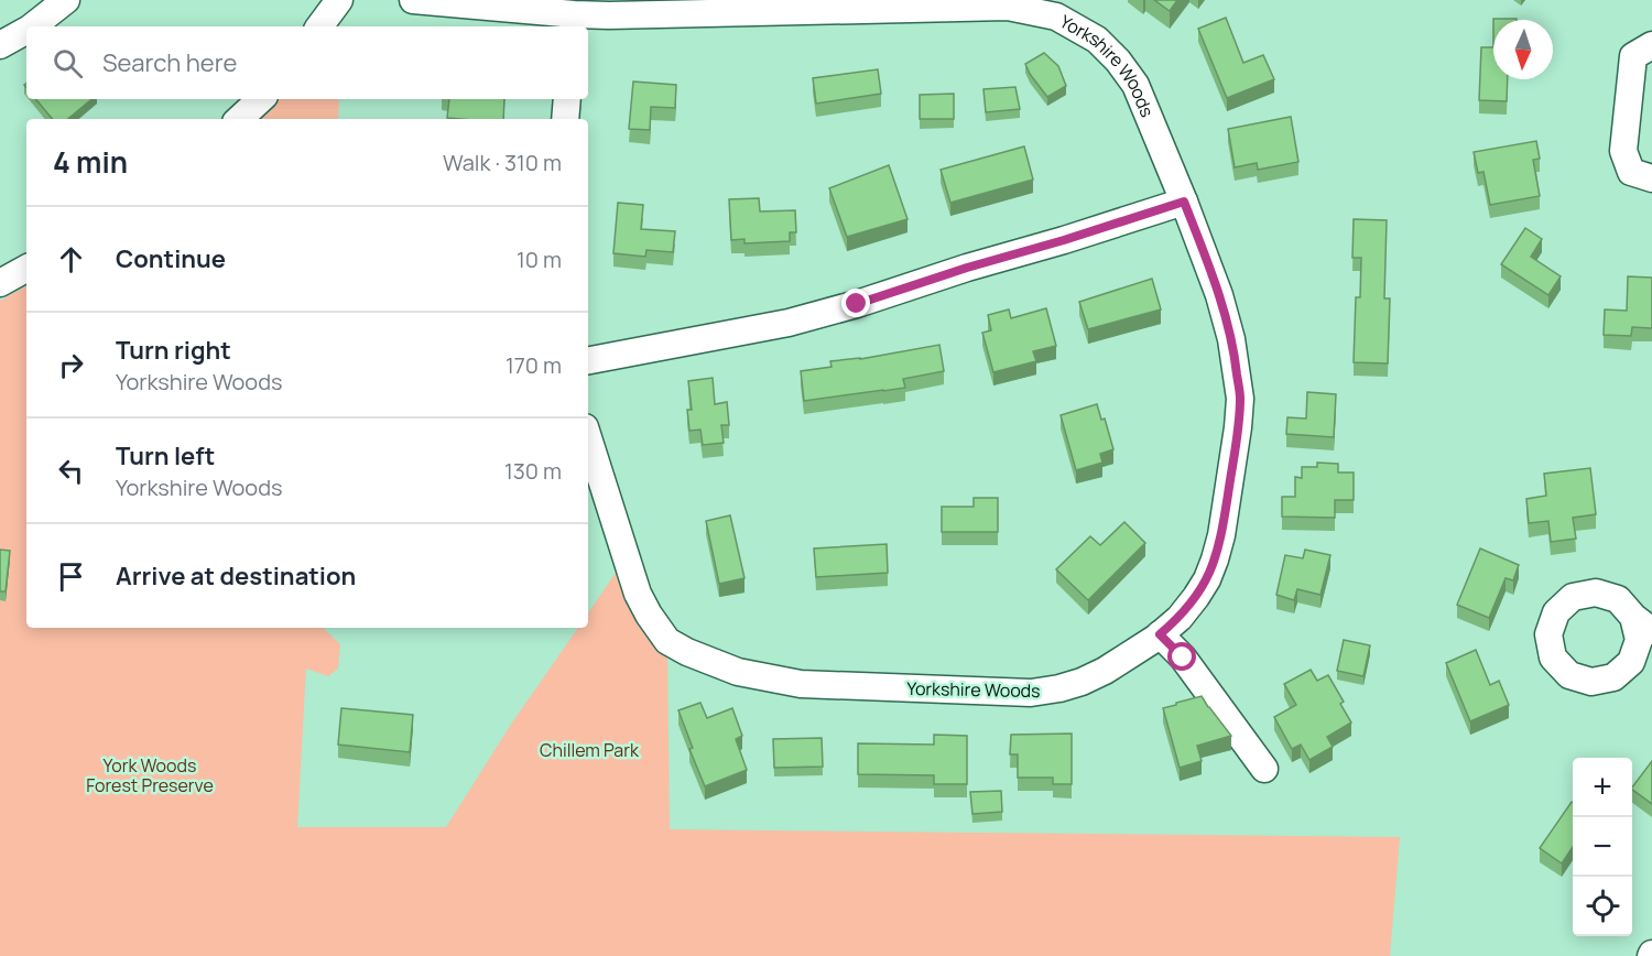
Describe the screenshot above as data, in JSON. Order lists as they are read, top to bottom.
{
  "streets": {
    "street": ["Yorkshire Woods"]
  },
  "parks": ["Chillem Park", "York Woods Forest Preserve"],
  "north": "bottom",
  "page": {
    "search": "Search here",
    "heading": ["4 min", "Walk · 310 m"],
    "list": [
      ["Continue", "10 m"],
      ["Turn right", "Yorkshire Woods", "170 m"],
      ["Turn left", "Yorkshire Woods", "130 m"],
      "Arrive at destination"
    ],
    "map_buttons": ["+", "−"]
  }
}
